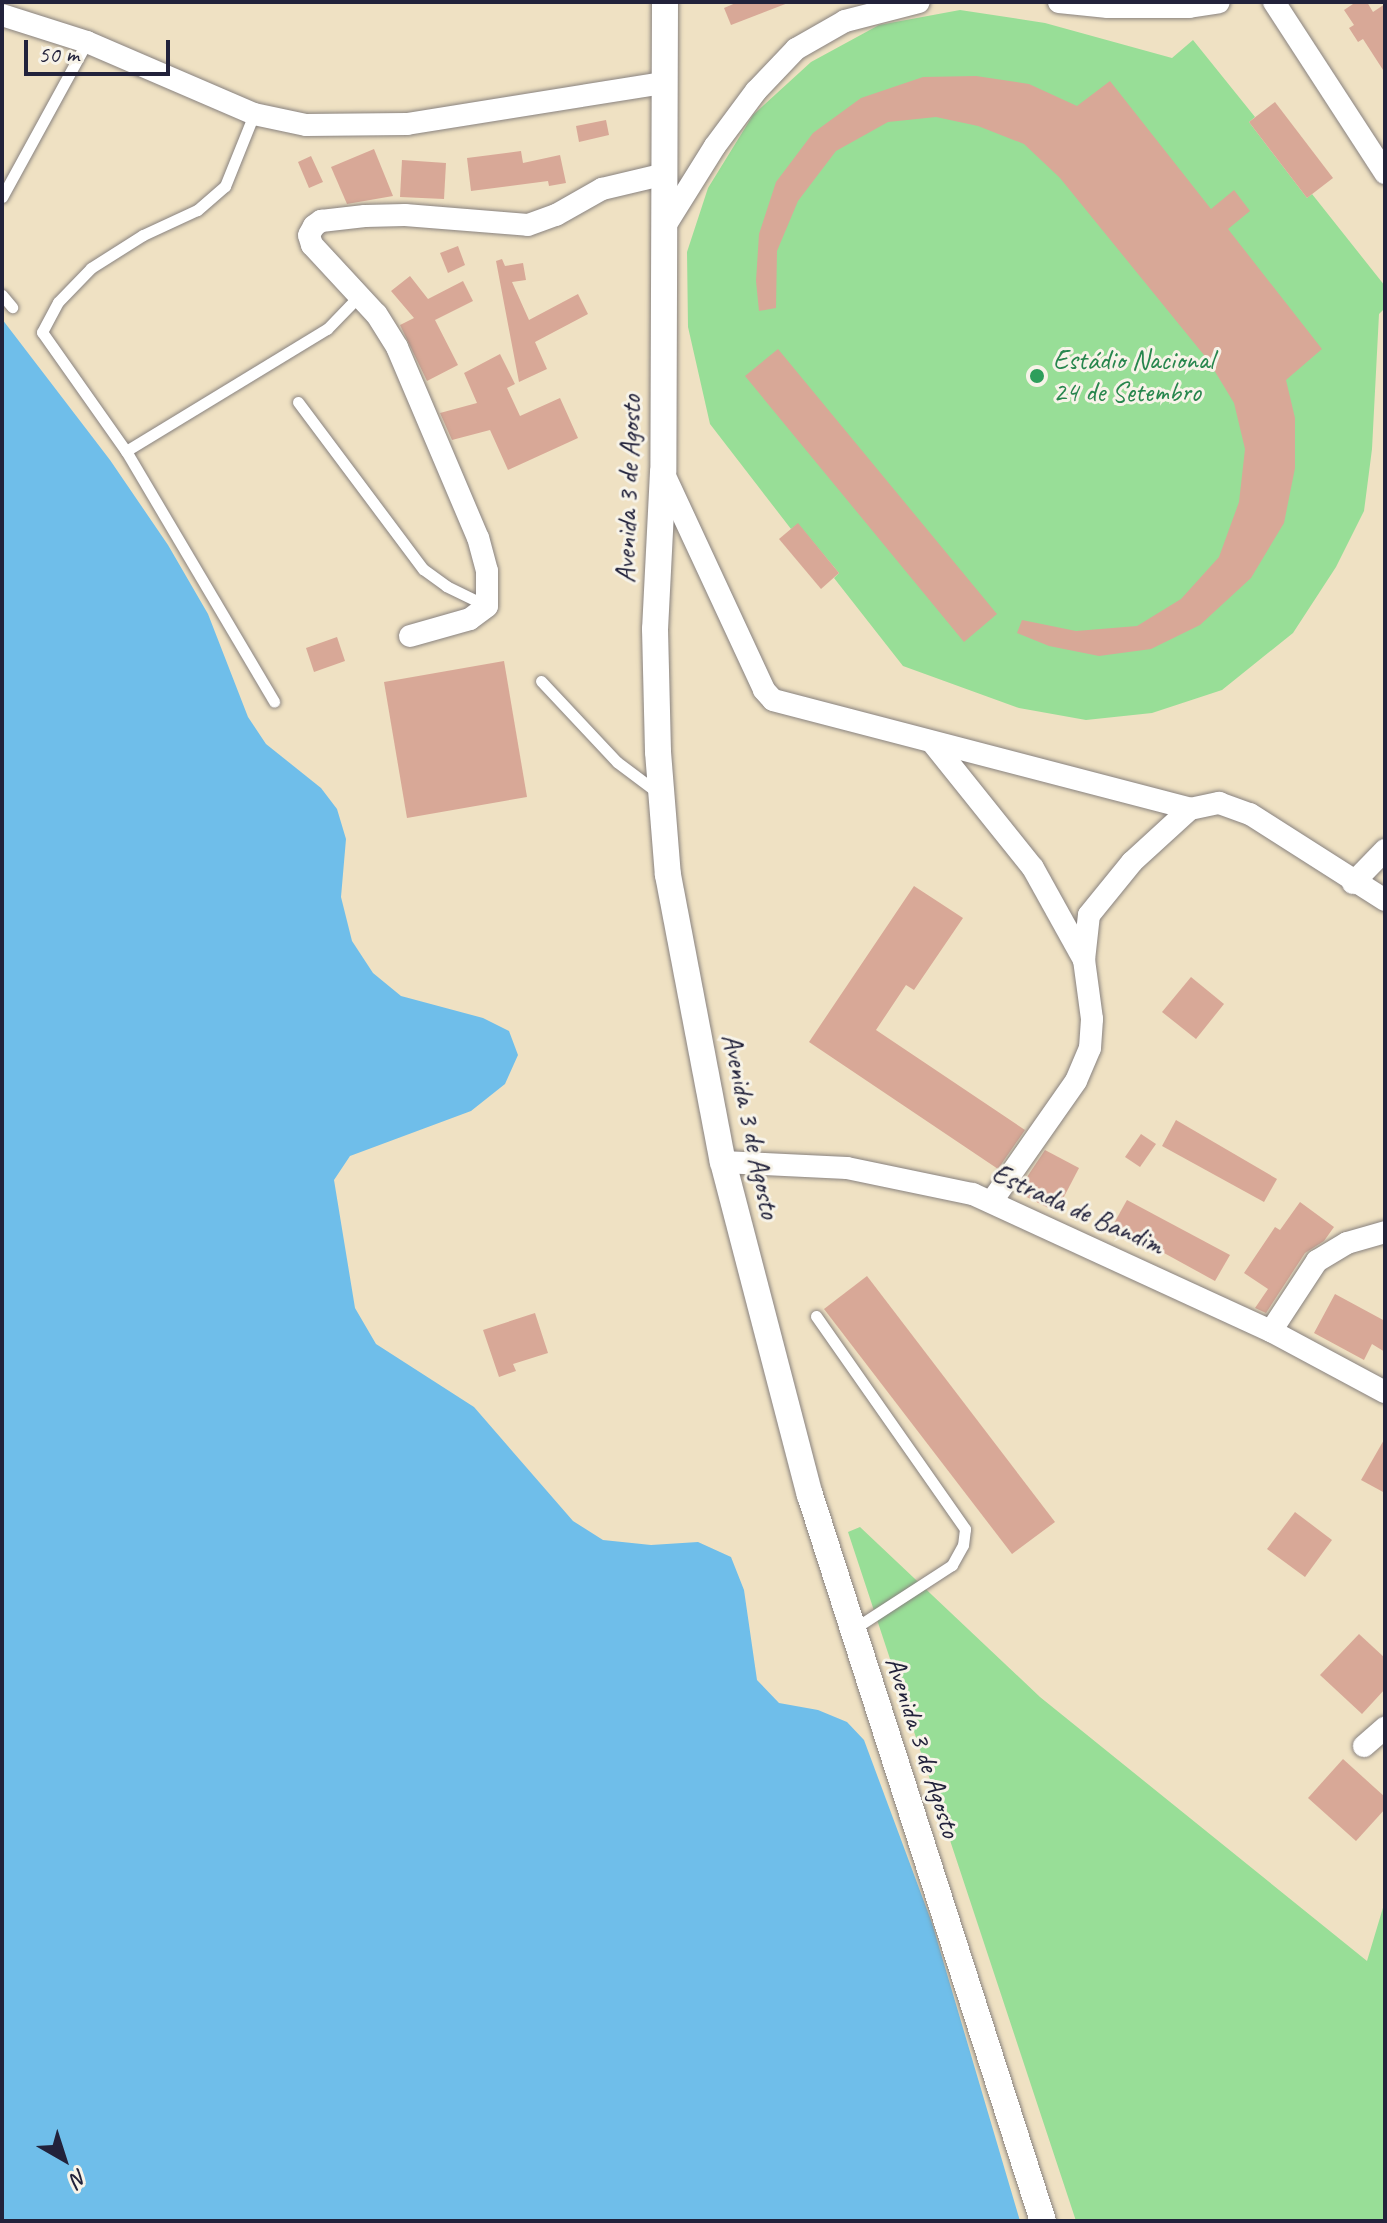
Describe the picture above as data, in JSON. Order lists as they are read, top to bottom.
{
  "streets": {
    "street": ["Avenida 3 de Agosto", "Estrada de Bandim"]
  },
  "crossings": [
    ["Avenida 3 de Agosto", "Estrada de Bandim"]
  ],
  "places": ["Estádio Nacional 24 de Setembro"],
  "scale_bar": "50 m",
  "north": "bottom right"
}
